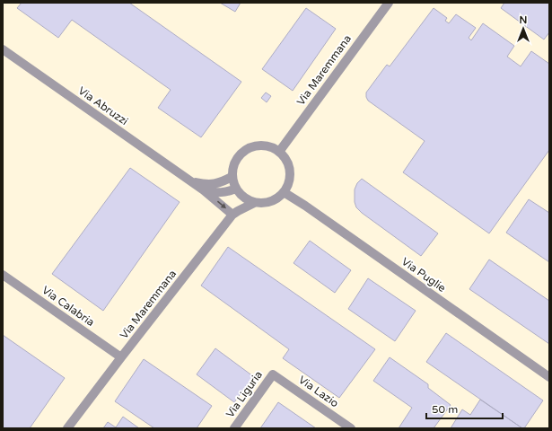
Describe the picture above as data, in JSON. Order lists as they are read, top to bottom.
{
  "streets": {
    "street": [
      "Via Maremmana",
      "Via Abruzzi",
      "Via Puglie",
      "Via Calabria",
      "Via Lazio",
      "Via Liguria"
    ]
  },
  "crossings": [
    ["Via Maremmana", "Via Abruzzi"],
    ["Via Maremmana", "Via Puglie"],
    ["Via Maremmana", "Via Calabria"],
    ["Via Abruzzi", "Via Puglie"],
    ["Via Lazio", "Via Liguria"]
  ],
  "scale_bar": "50 m",
  "north": "top"
}
